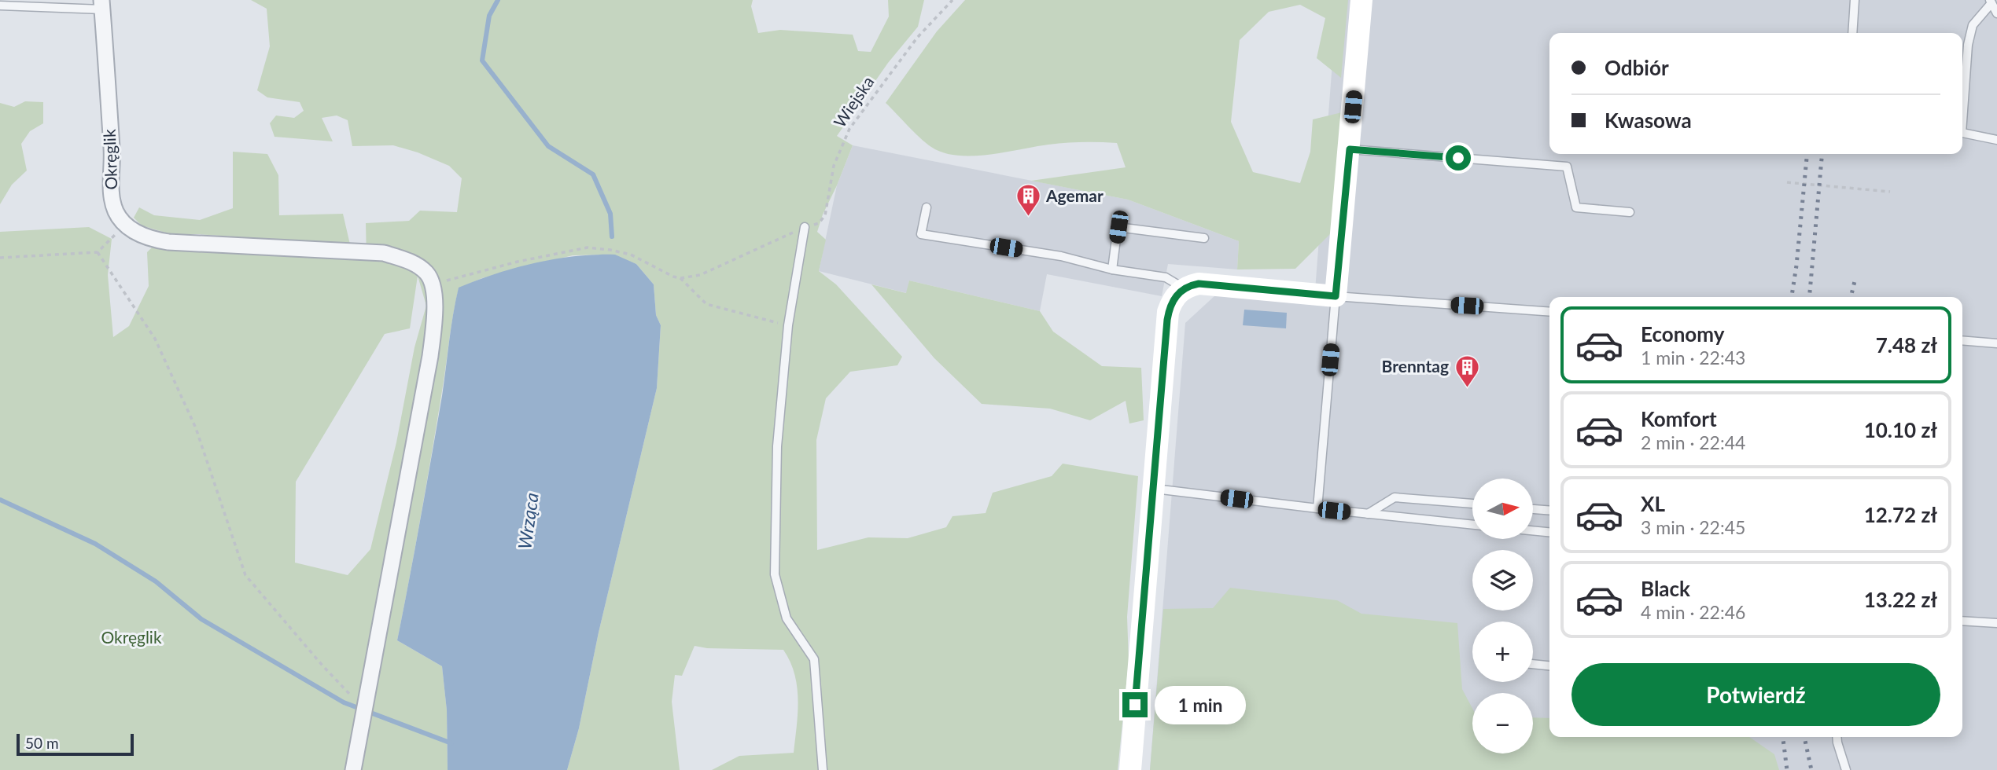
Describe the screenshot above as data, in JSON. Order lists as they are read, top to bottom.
{
  "streets": {
    "street": ["Okręglik"],
    "path": ["Wiejska"]
  },
  "water": ["Wrząca"],
  "parks": ["Okręglik"],
  "places": {
    "building": ["Agemar", "Brenntag"]
  },
  "scale_bar": "50 m",
  "north": "right",
  "page": {
    "banner": ["Odbiór", "Kwasowa"],
    "list": [
      {
        "name": "Economy",
        "note": "1 min · 22:43",
        "value": "7.48 zł"
      },
      {
        "name": "Komfort",
        "note": "2 min · 22:44",
        "value": "10.10 zł"
      },
      {
        "name": "XL",
        "note": "3 min · 22:45",
        "value": "12.72 zł"
      },
      {
        "name": "Black",
        "note": "4 min · 22:46",
        "value": "13.22 zł"
      }
    ],
    "map_buttons": ["+", "−"],
    "buttons": "Potwierdź",
    "bubble": "1 min",
    "scale": "50 m"
  }
}
